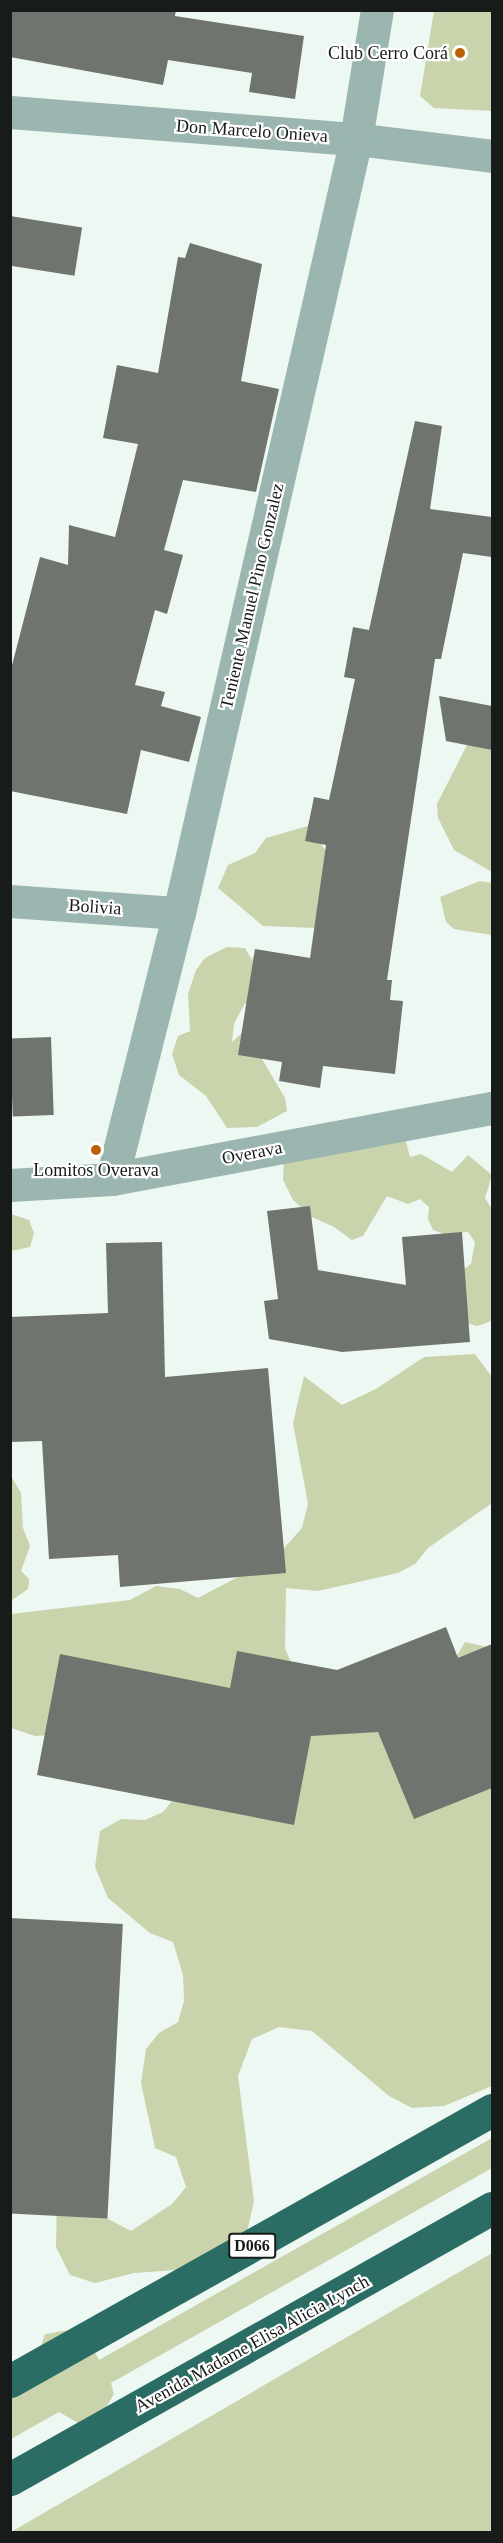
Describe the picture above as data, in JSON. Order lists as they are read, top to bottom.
{
  "streets": {
    "highway": ["D066", "Avenida Madame Elisa Alicia Lynch"],
    "street": [
      "Don Marcelo Onieva",
      "Teniente Manuel Pino Gonzalez",
      "Bolivia",
      "Overava"
    ]
  },
  "crossings": [
    ["Don Marcelo Onieva", "Teniente Manuel Pino Gonzalez"],
    ["Teniente Manuel Pino Gonzalez", "Bolivia"],
    ["Teniente Manuel Pino Gonzalez", "Overava"]
  ],
  "places": ["Club Cerro Corá", "Lomitos Overava"]
}
